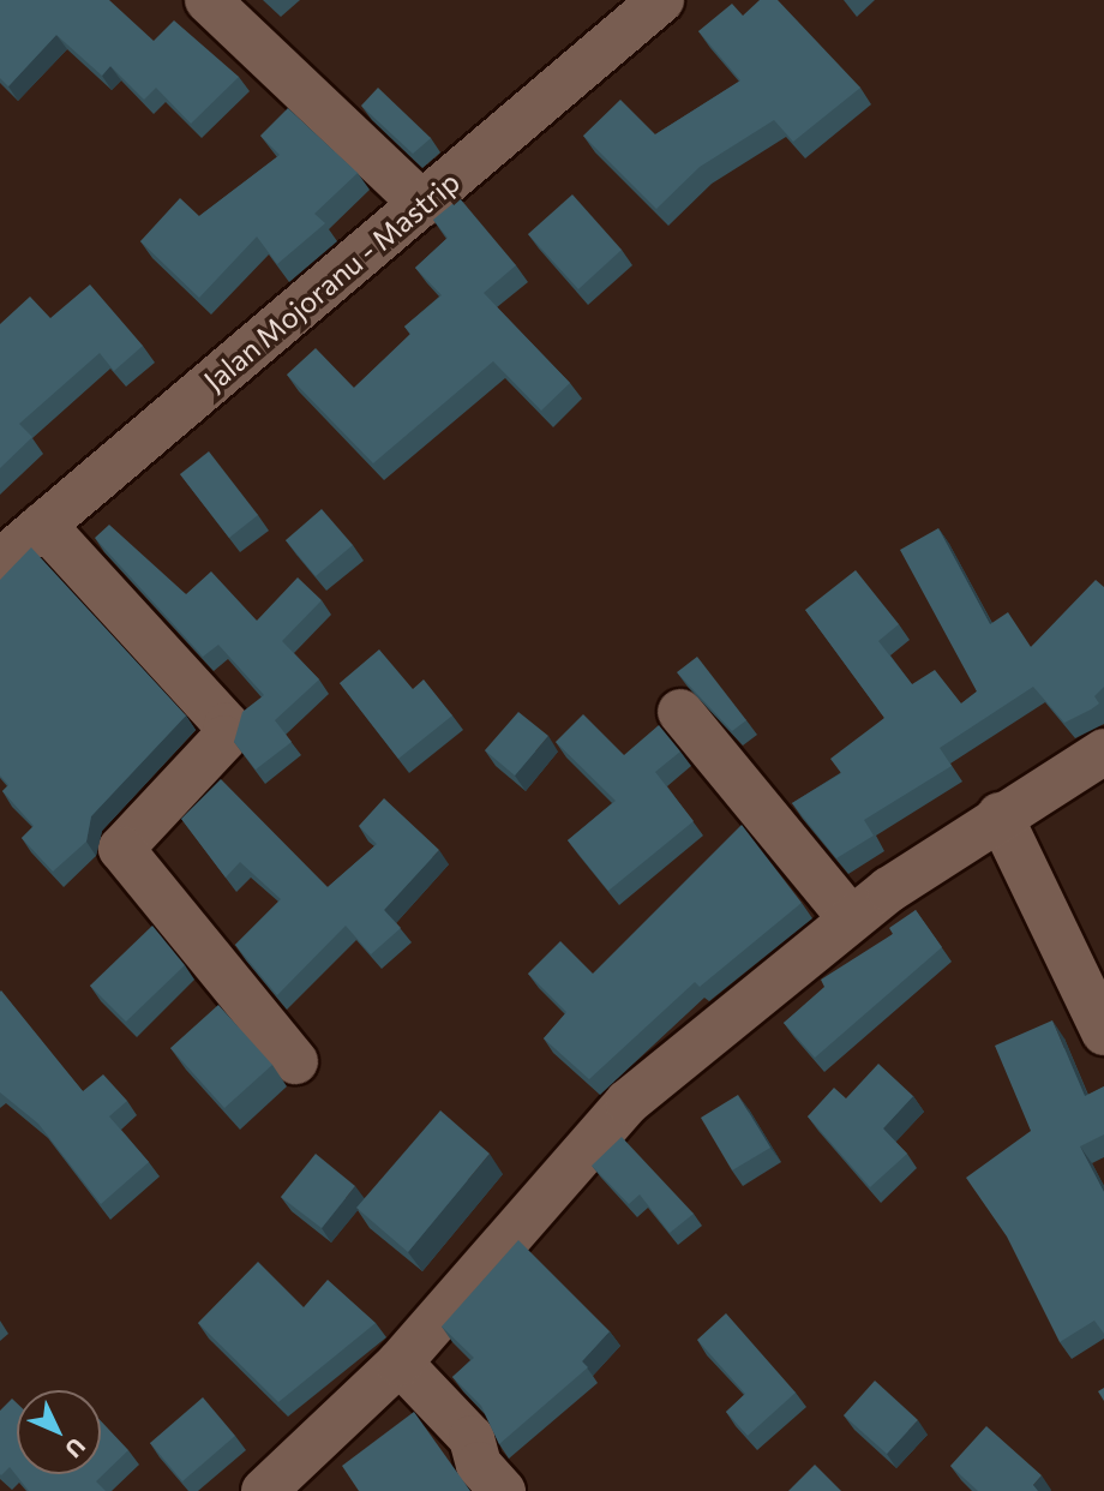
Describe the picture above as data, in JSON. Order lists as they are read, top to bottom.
{
  "streets": {
    "street": ["Jalan Mojoranu - Mastrip"]
  },
  "north": "bottom right"
}
